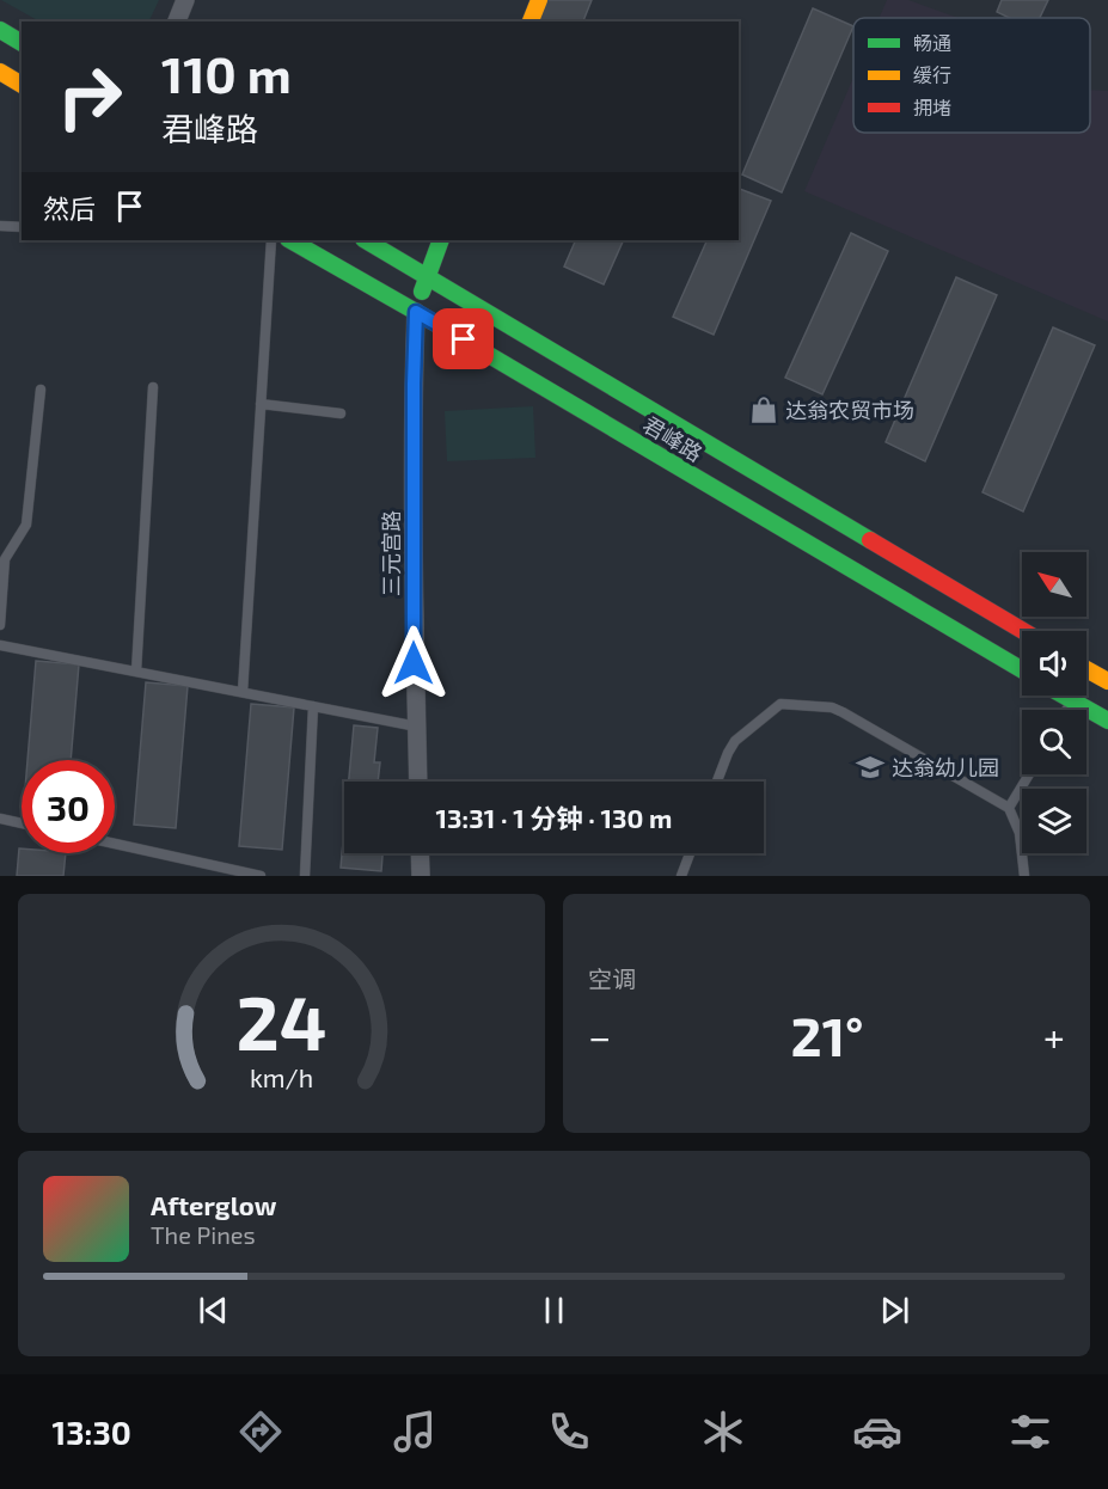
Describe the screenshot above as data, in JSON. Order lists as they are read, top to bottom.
{
  "streets": {
    "main road": ["君峰路"],
    "street": ["三元宫路"]
  },
  "crossings": [
    ["君峰路", "三元宫路"]
  ],
  "places": {
    "shop": ["达翁农贸市场"],
    "school or university": ["达翁幼儿园"]
  },
  "legend": ["畅通", "缓行", "拥堵"],
  "north": "top left",
  "page": {
    "turn": ["110 m", "君峰路"],
    "then": "然后",
    "limit": "30",
    "trip": "13:31 · 1 分钟 · 130 m",
    "tile": "空调",
    "heat": ["−", "21°", "+"],
    "song": ["Afterglow", "The Pines"],
    "tabs": "13:30",
    "gauge": ["24", "km/h"]
  }
}
